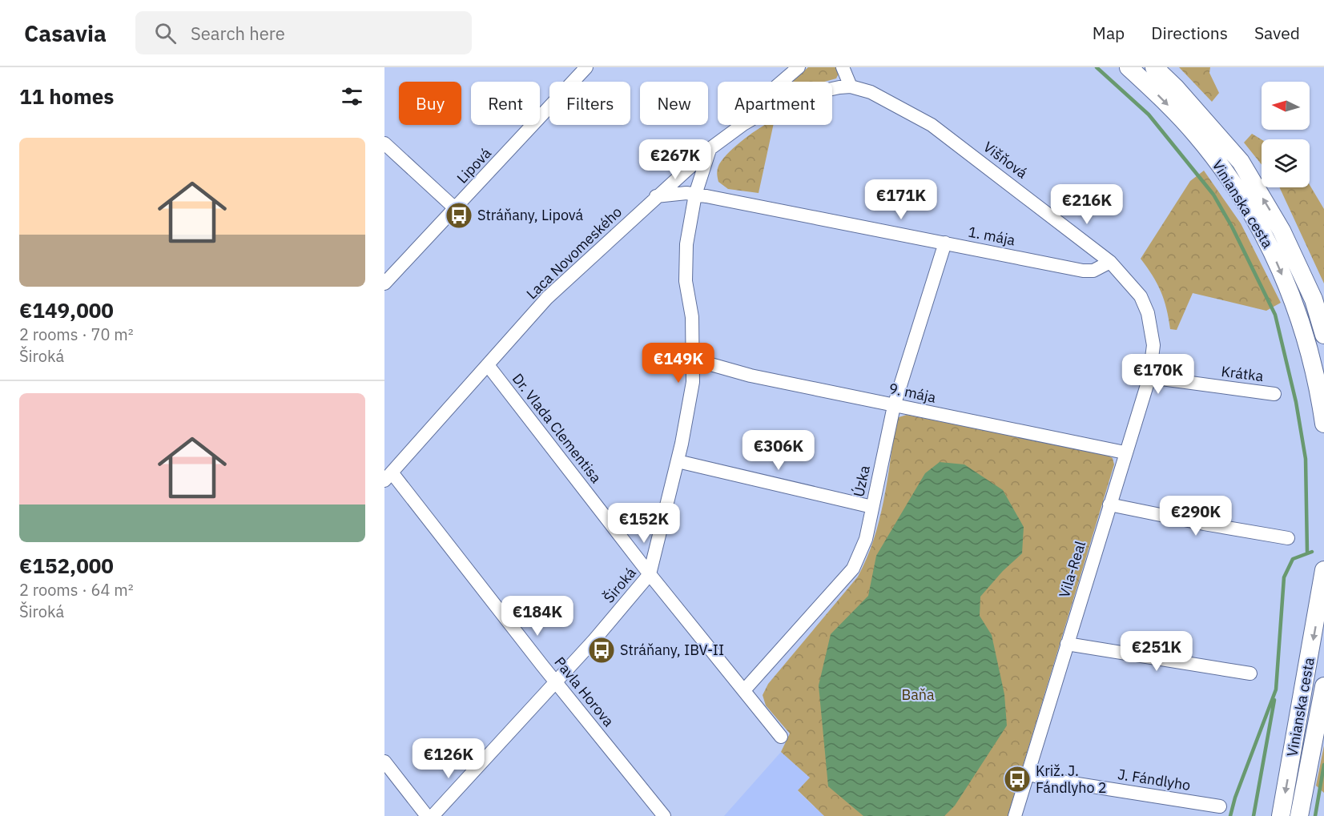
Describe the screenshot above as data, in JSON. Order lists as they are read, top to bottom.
{
  "streets": {
    "main road": ["Vinianska cesta"],
    "street": [
      "Višňová",
      "Lipová",
      "1. mája",
      "Laca Novomeského",
      "Krátka",
      "9. mája",
      "Dr. Vlada Clementisa",
      "Úzka",
      "Vila-Real",
      "Široká",
      "Pavla Horova",
      "J. Fándlyho"
    ]
  },
  "crossings": [
    ["Višňová", "1. mája"],
    ["Višňová", "Vila-Real"],
    ["1. mája", "Laca Novomeského"],
    ["1. mája", "Úzka"],
    ["1. mája", "Široká"],
    ["Laca Novomeského", "Dr. Vlada Clementisa"],
    ["Laca Novomeského", "Široká"],
    ["Laca Novomeského", "Pavla Horova"],
    ["Krátka", "Vila-Real"],
    ["9. mája", "Úzka"],
    ["9. mája", "Vila-Real"],
    ["9. mája", "Široká"],
    ["Dr. Vlada Clementisa", "Úzka"],
    ["Dr. Vlada Clementisa", "Široká"],
    ["Vila-Real", "J. Fándlyho"],
    ["Široká", "Pavla Horova"]
  ],
  "parks": ["Baňa"],
  "places": {
    "bus stop": ["Stráňany, Lipová", "Stráňany, IBV-II", "Križ. J. Fándlyho 2"]
  },
  "north": "left",
  "page": {
    "header": "Casavia",
    "search": "Search here",
    "nav": ["Map", "Directions", "Saved"],
    "heading": "11 homes",
    "chip": [
      "Buy",
      "Rent",
      "Filters",
      "New",
      "Apartment"
    ],
    "list": [
      {
        "name": "€149,000",
        "note": "2 rooms · 70 m² · Široká"
      },
      {
        "name": "€152,000",
        "note": "2 rooms · 64 m² · Široká"
      }
    ],
    "price": [
      "€267K",
      "€171K",
      "€216K",
      "€149K",
      "€170K",
      "€306K",
      "€290K",
      "€152K",
      "€184K",
      "€251K",
      "€126K"
    ]
  }
}
